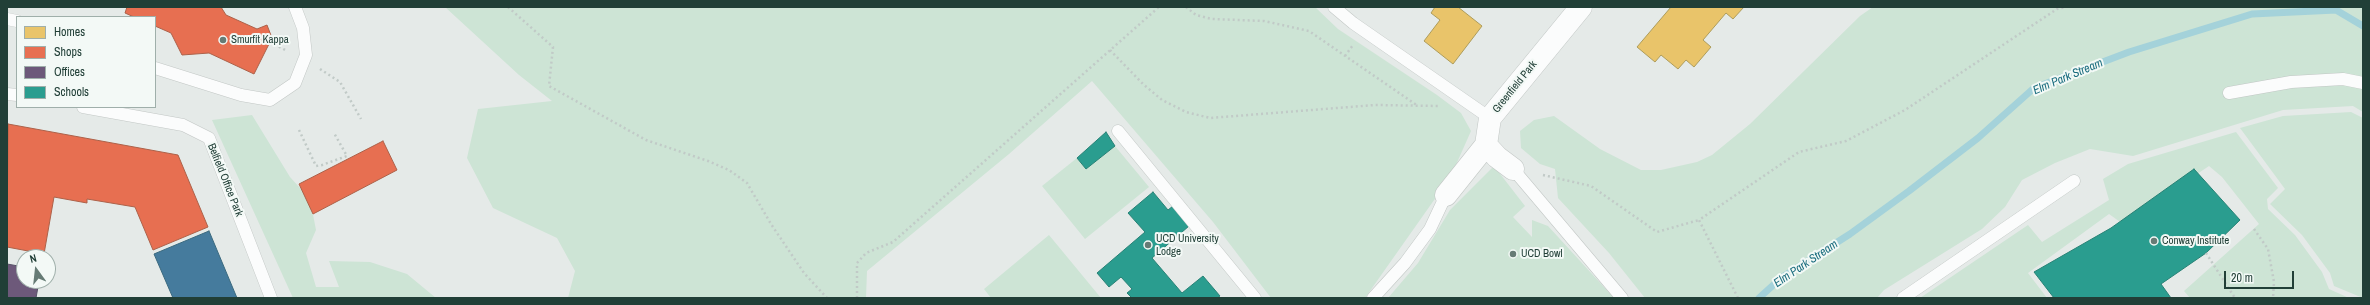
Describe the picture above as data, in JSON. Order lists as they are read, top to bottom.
{
  "streets": {
    "street": ["Greenfield Park"],
    "lane": ["Belfield Office Park"]
  },
  "water": ["Elm Park Stream"],
  "places": [
    "Smurfit Kappa",
    "Conway Institute",
    "UCD University Lodge",
    "UCD Bowl"
  ],
  "legend": [
    "Homes",
    "Shops",
    "Offices",
    "Schools"
  ],
  "scale_bar": "20 m",
  "north": "top"
}
